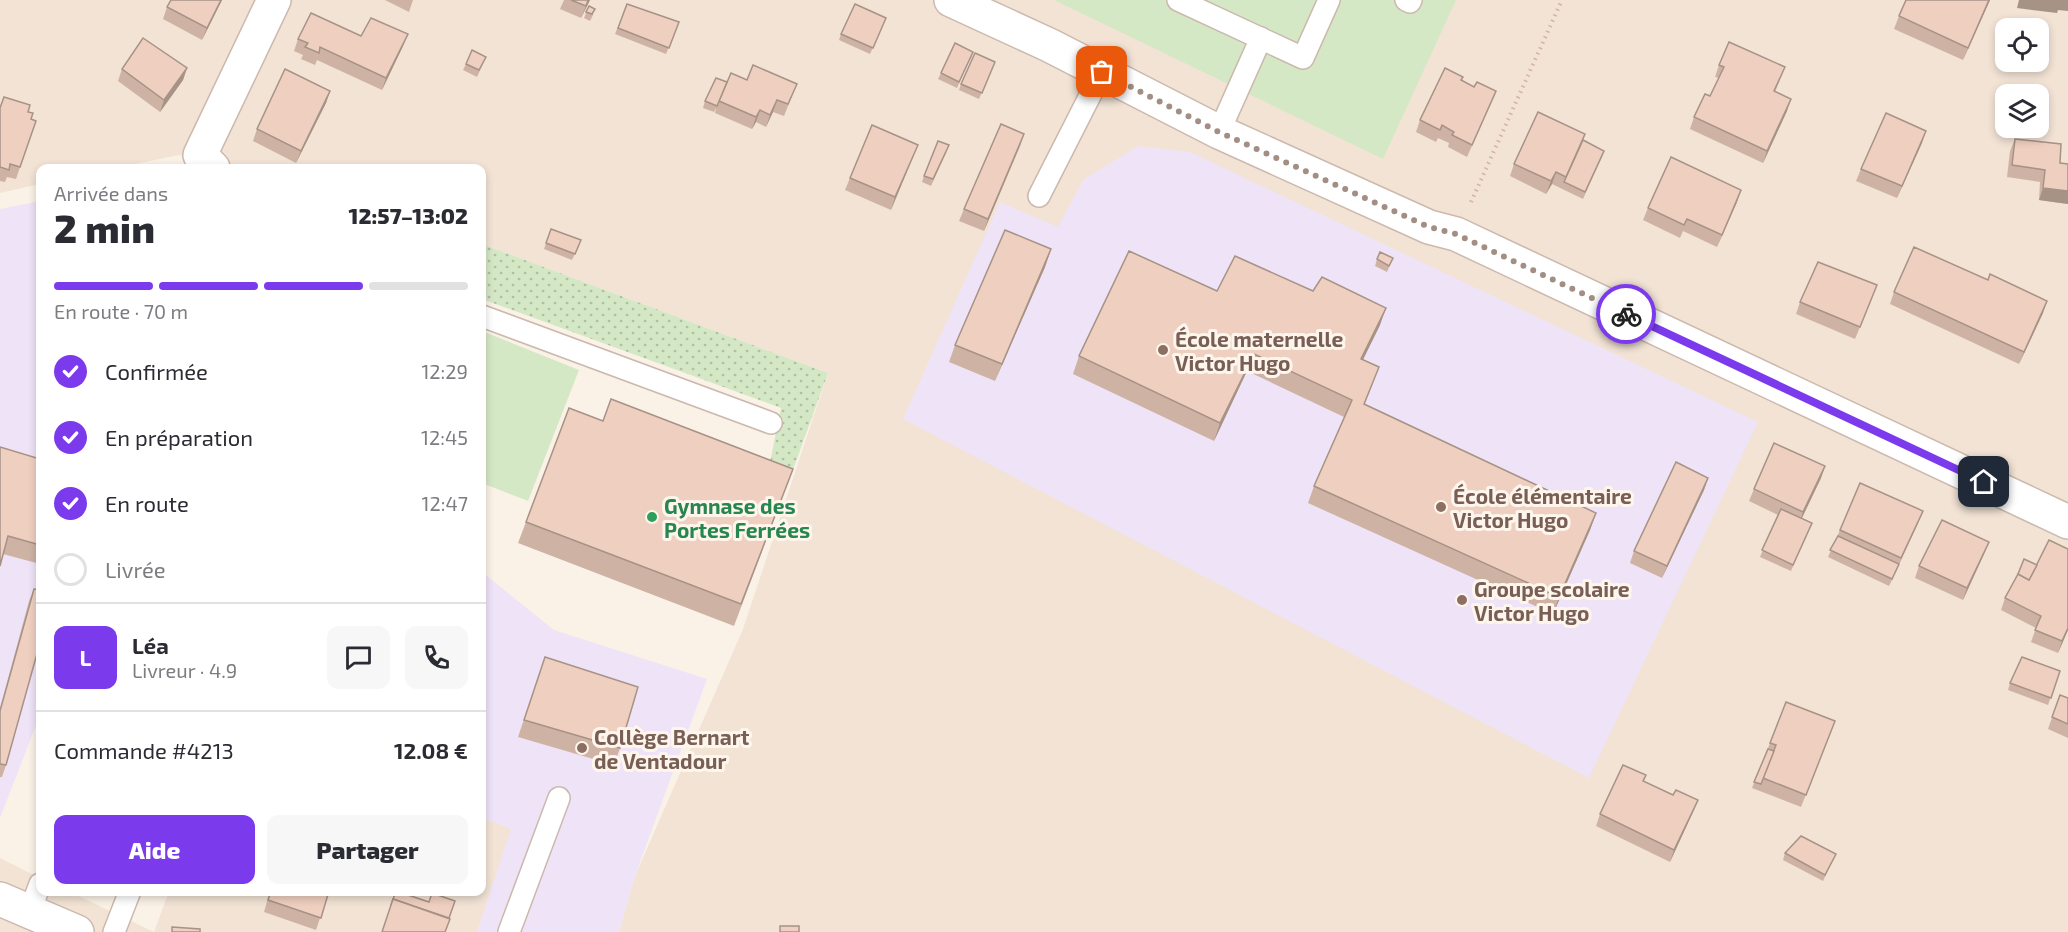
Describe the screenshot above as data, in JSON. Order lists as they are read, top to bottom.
{
  "places": [
    "École maternelle Victor Hugo",
    "École élémentaire Victor Hugo",
    "Gymnase des Portes Ferrées",
    "Groupe scolaire Victor Hugo",
    "Collège Bernart de Ventadour"
  ],
  "page": {
    "heading": ["2 min", "Arrivée dans", "12:57–13:02"],
    "panel": [
      "Léa",
      "Livreur · 4.9",
      "Commande #4213",
      "12.08 €"
    ],
    "bar": "En route · 70 m",
    "list": [
      ["Confirmée", "12:29"],
      ["En préparation", "12:45"],
      ["En route", "12:47"],
      "Livrée"
    ],
    "round": "L",
    "buttons": ["Aide", "Partager"]
  }
}
